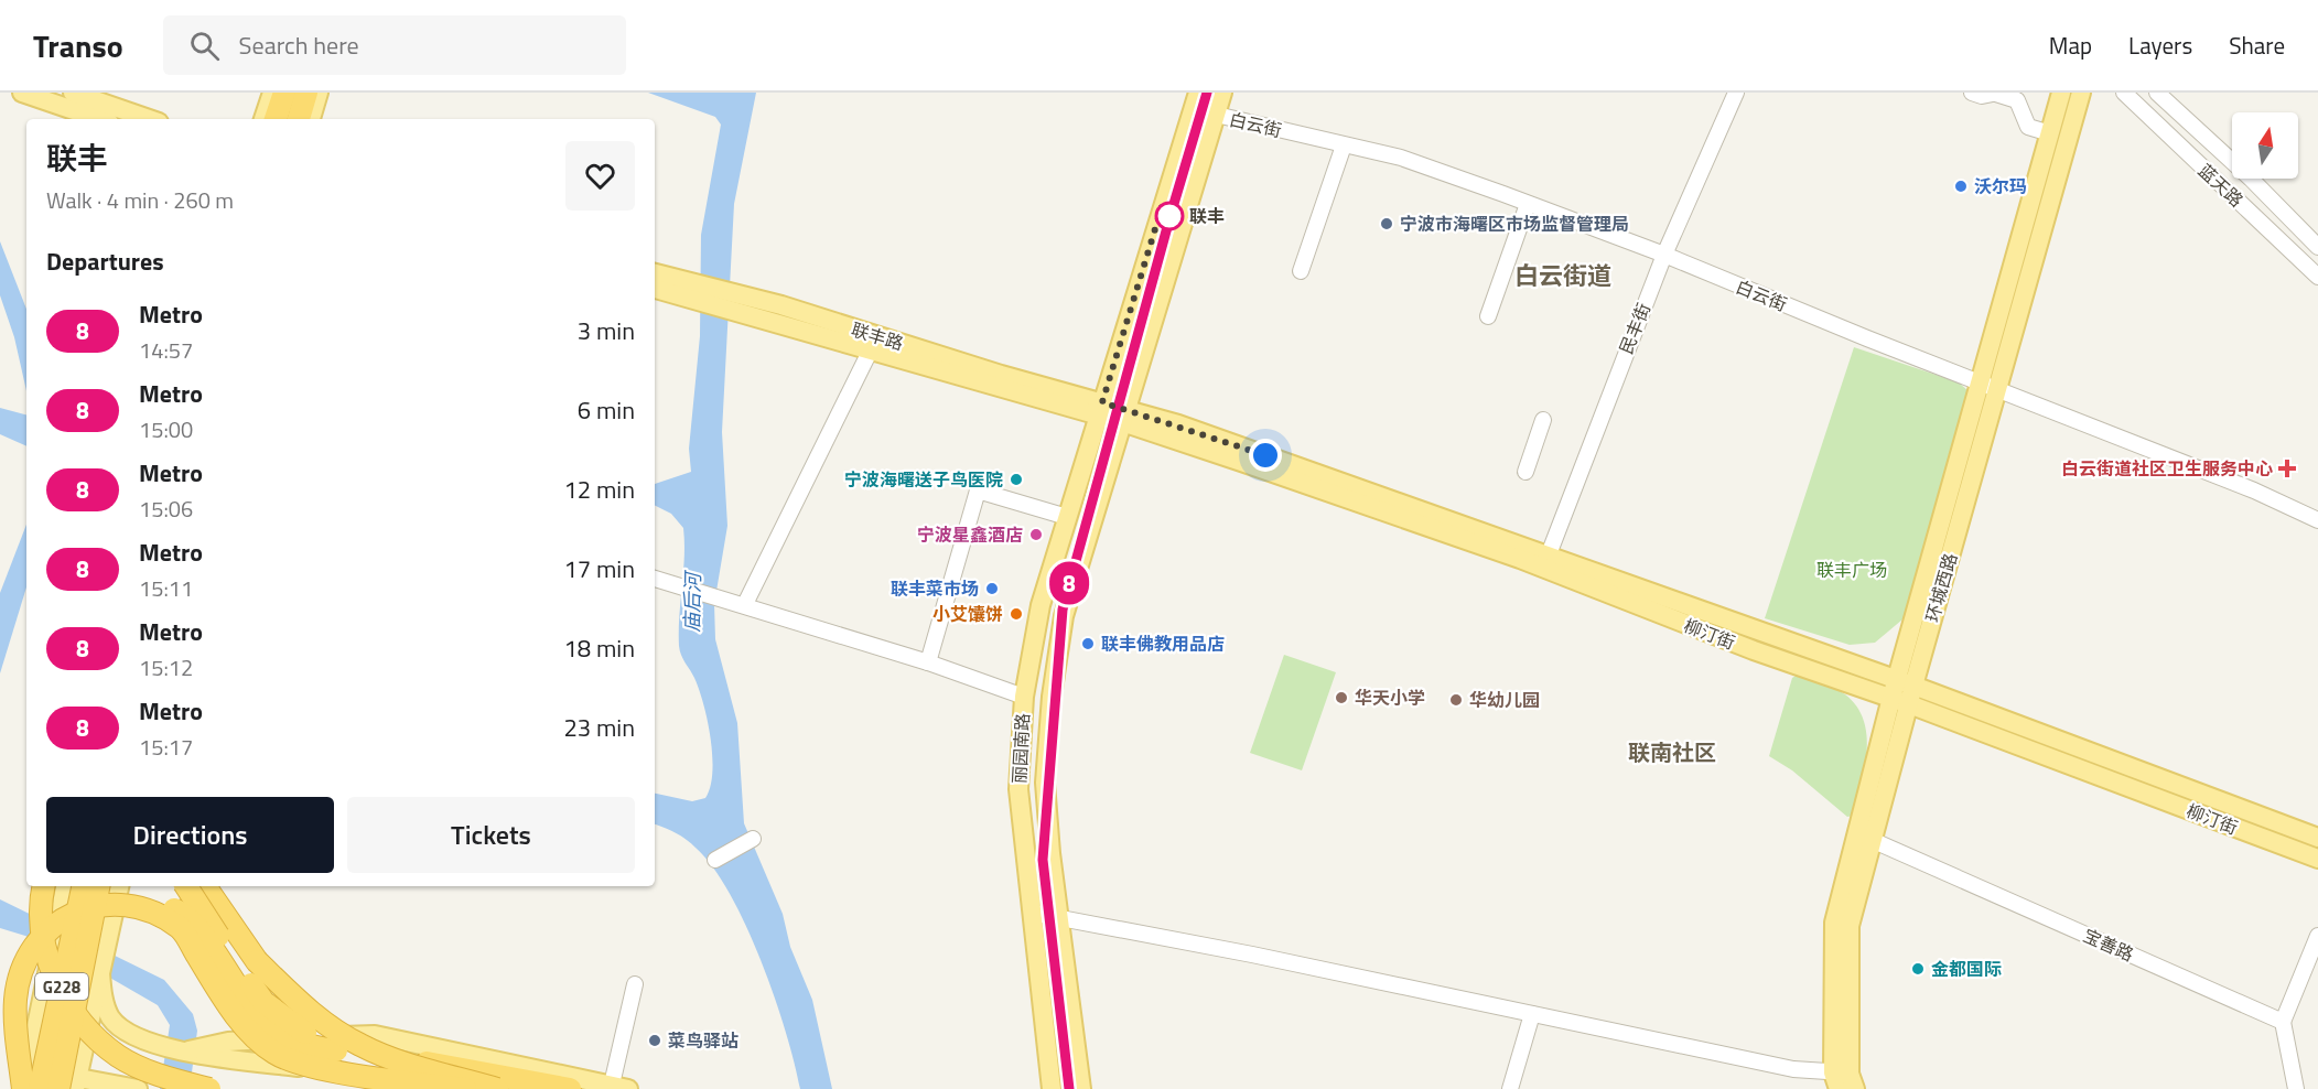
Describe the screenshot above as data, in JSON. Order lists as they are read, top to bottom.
{
  "streets": {
    "highway": ["G228"],
    "main road": [
      "联丰路",
      "环城西路",
      "柳汀街",
      "丽园南路"
    ],
    "street": [
      "白云街",
      "蓝天路",
      "民丰街",
      "宝善路"
    ]
  },
  "crossings": [
    ["白云街", "民丰街"],
    ["白云街", "环城西路"],
    ["白云街", "丽园南路"],
    ["民丰街", "柳汀街"],
    ["联丰路", "柳汀街"],
    ["联丰路", "丽园南路"],
    ["环城西路", "柳汀街"],
    ["环城西路", "宝善路"],
    ["柳汀街", "丽园南路"]
  ],
  "districts": ["白云街道", "联南社区"],
  "water": ["庙后河"],
  "parks": ["联丰广场"],
  "places": {
    "other": [
      "沃尔玛",
      "联丰",
      "宁波市海曙区市场监督管理局",
      "宁波海曙送子鸟医院",
      "宁波星鑫酒店",
      "联丰菜市场",
      "小艾馕饼",
      "联丰佛教用品店",
      "华天小学",
      "华幼儿园",
      "金都国际",
      "菜鸟驿站"
    ],
    "health": ["白云街道社区卫生服务中心"]
  },
  "lines": ["metro line 8"],
  "north": "top",
  "page": {
    "header": "Transo",
    "search": "Search here",
    "nav": ["Map", "Layers", "Share"],
    "on_map": "8",
    "heading": [
      ["联丰", "Walk · 4 min · 260 m"],
      "Departures"
    ],
    "list": [
      {
        "mark": "8",
        "name": "Metro",
        "note": "14:57",
        "value": "3 min"
      },
      {
        "mark": "8",
        "name": "Metro",
        "note": "15:00",
        "value": "6 min"
      },
      {
        "mark": "8",
        "name": "Metro",
        "note": "15:06",
        "value": "12 min"
      },
      {
        "mark": "8",
        "name": "Metro",
        "note": "15:11",
        "value": "17 min"
      },
      {
        "mark": "8",
        "name": "Metro",
        "note": "15:12",
        "value": "18 min"
      },
      {
        "mark": "8",
        "name": "Metro",
        "note": "15:17",
        "value": "23 min"
      }
    ],
    "buttons": ["Directions", "Tickets"]
  }
}
